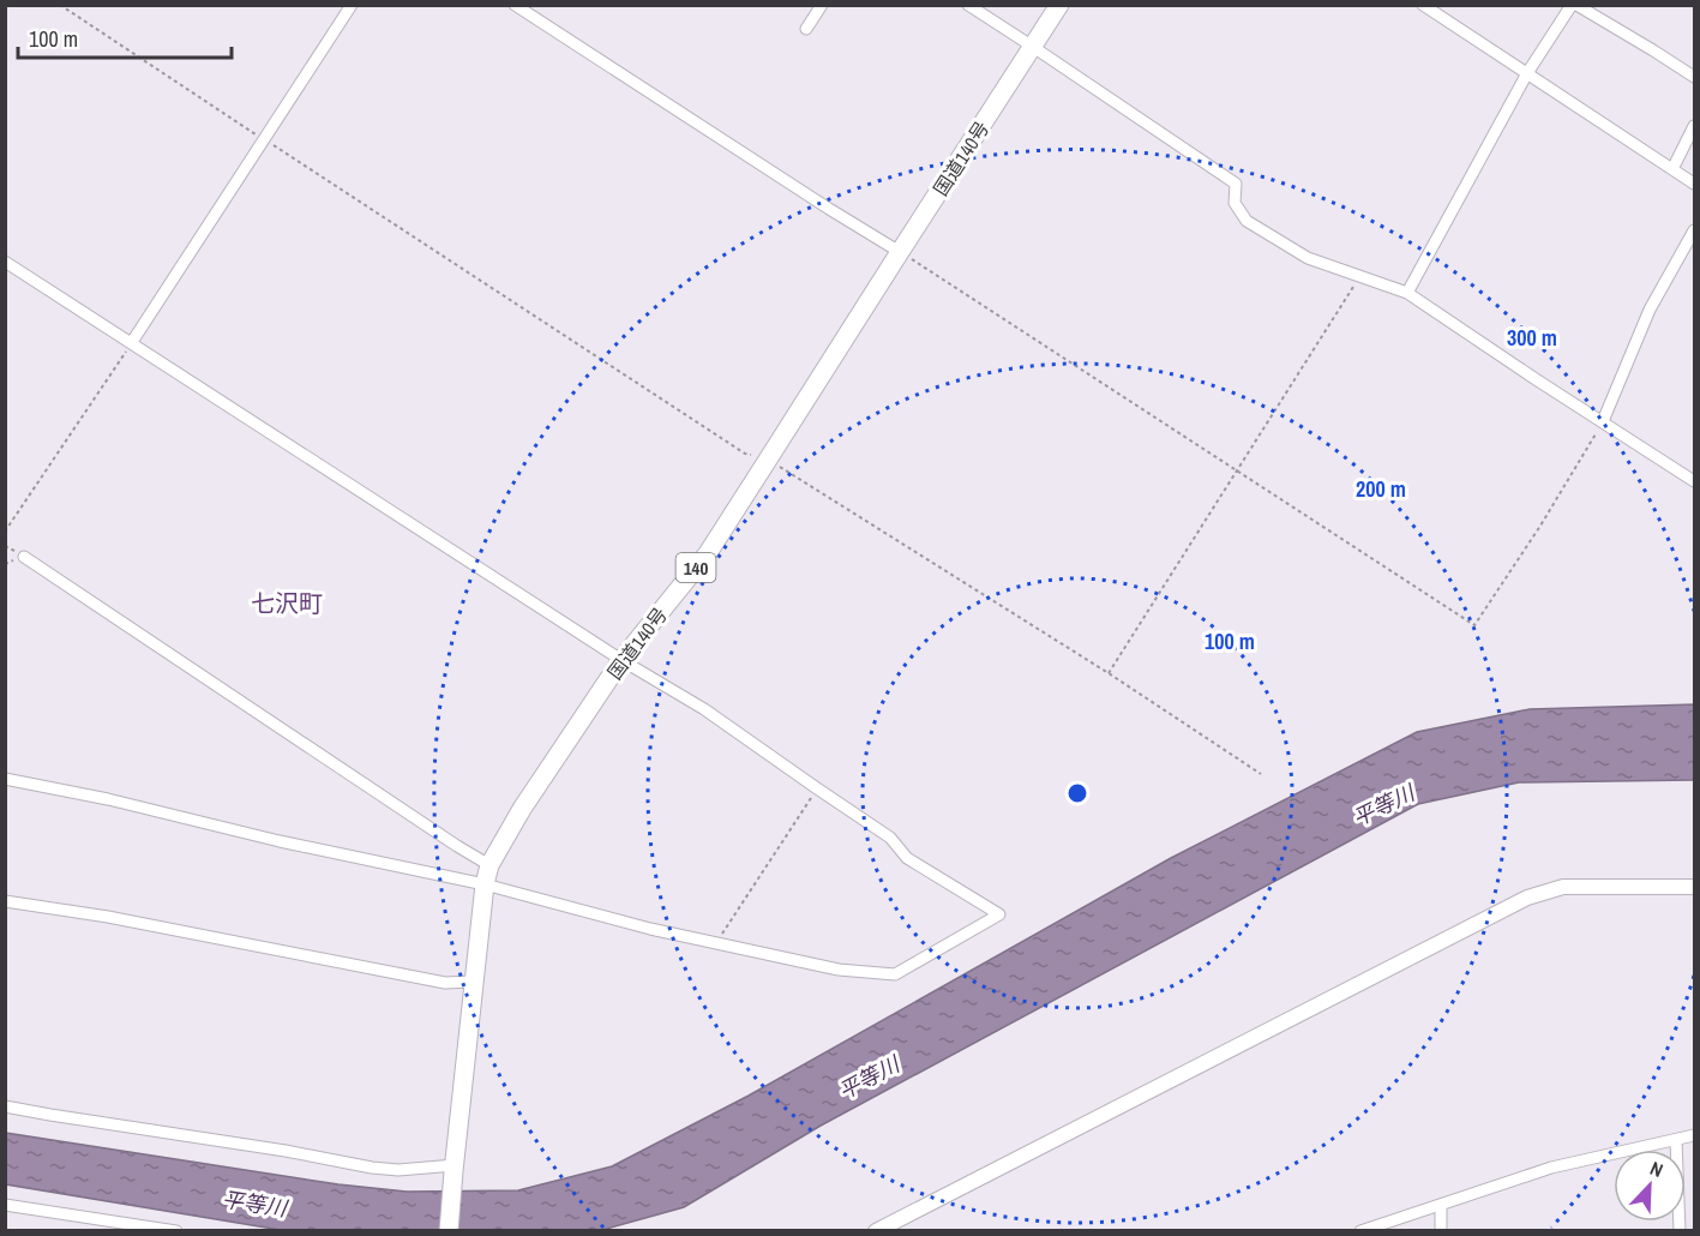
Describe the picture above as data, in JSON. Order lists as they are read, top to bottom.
{
  "streets": {
    "highway": ["国道140号", "140"]
  },
  "districts": ["七沢町"],
  "water": ["平等川"],
  "scale_bar": "100 m",
  "north": "top right",
  "rings": ["300 m", "200 m", "100 m"]
}
